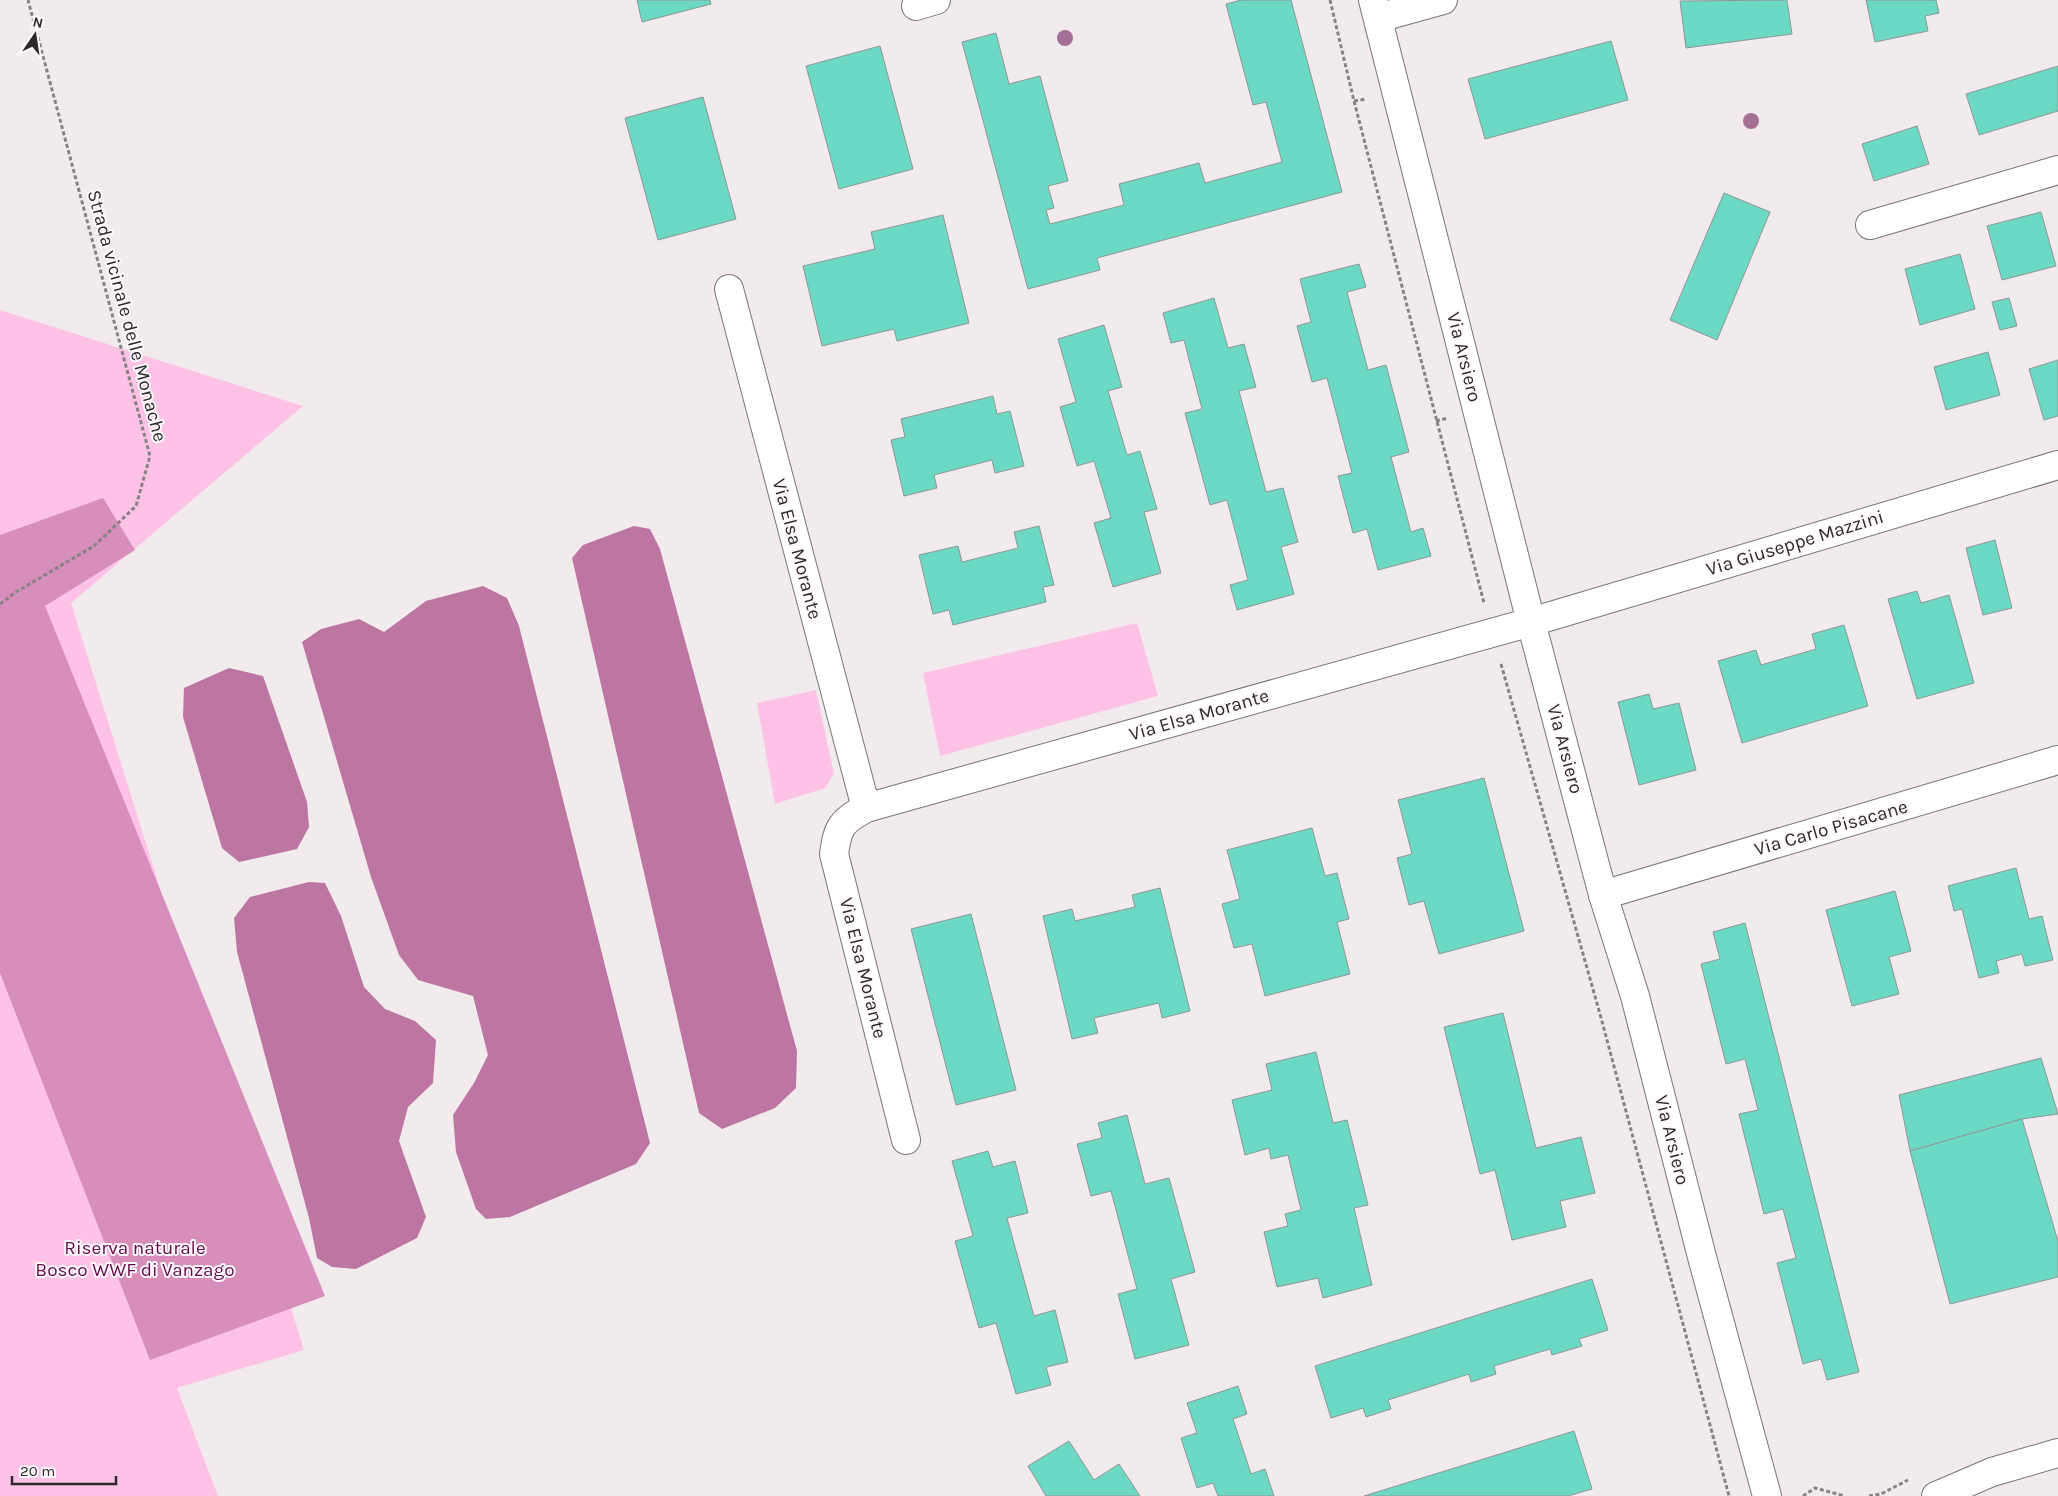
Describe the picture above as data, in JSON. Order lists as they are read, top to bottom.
{
  "streets": {
    "street": [
      "Via Arsiero",
      "Via Giuseppe Mazzini",
      "Via Elsa Morante",
      "Via Carlo Pisacane"
    ],
    "path": ["Strada vicinale delle Monache"]
  },
  "crossings": [
    ["Via Arsiero", "Via Giuseppe Mazzini"],
    ["Via Arsiero", "Via Elsa Morante"],
    ["Via Arsiero", "Via Carlo Pisacane"],
    ["Via Giuseppe Mazzini", "Via Elsa Morante"]
  ],
  "parks": ["Riserva naturale Bosco WWF di Vanzago"],
  "scale_bar": "20 m",
  "north": "top"
}
